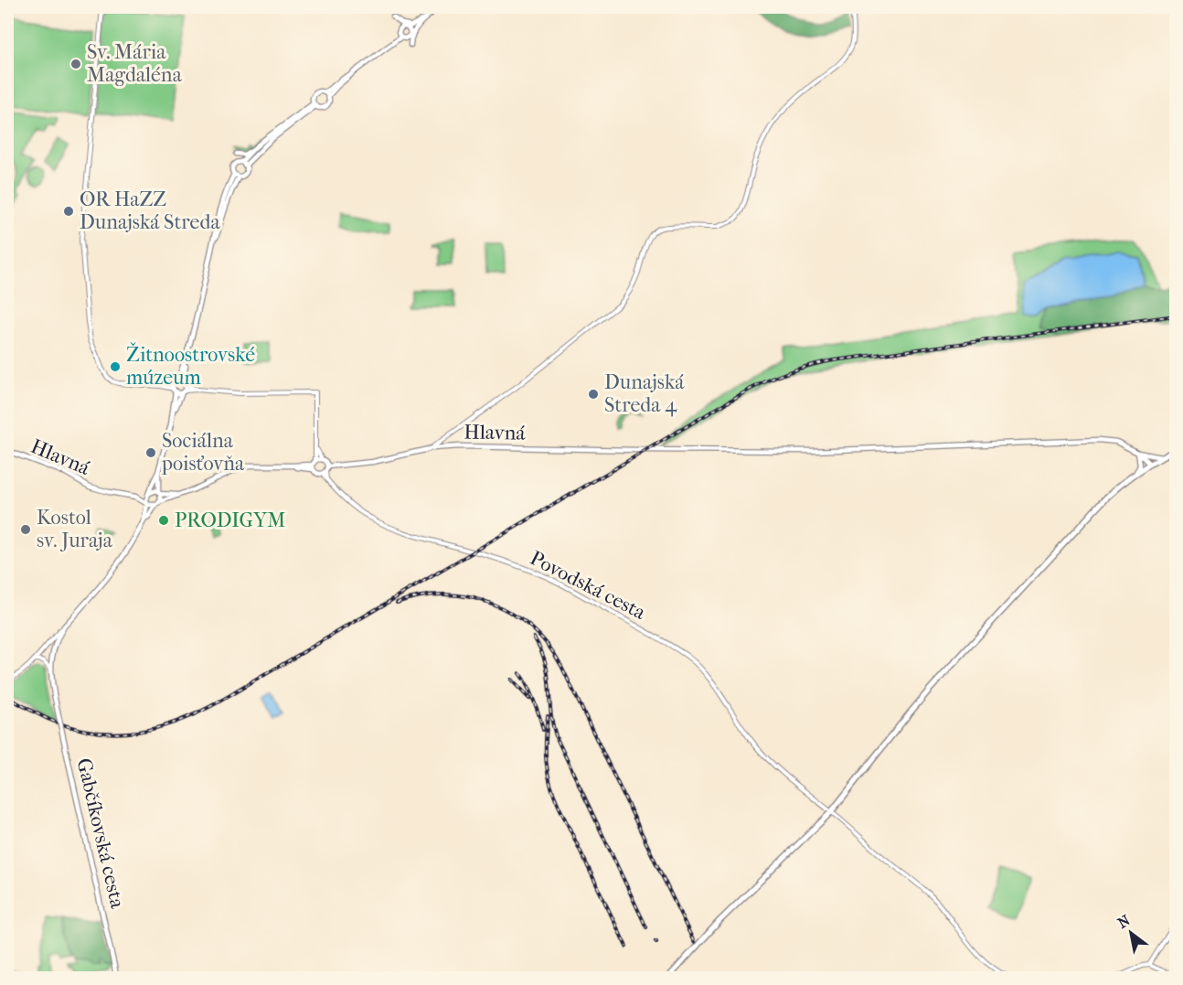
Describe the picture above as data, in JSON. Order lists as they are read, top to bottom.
{
  "streets": {
    "main road": ["Hlavná", "Gabčíkovská cesta"],
    "street": ["Povodská cesta"]
  },
  "crossings": [
    ["Hlavná", "Povodská cesta"]
  ],
  "places": [
    "Sv. Mária Magdaléna",
    "OR HaZZ Dunajská Streda",
    "Žitnoostrovské múzeum",
    "Dunajská Streda 4",
    "Sociálna poisťovňa",
    "PRODIGYM",
    "Kostol sv. Juraja"
  ],
  "north": "top left"
}
